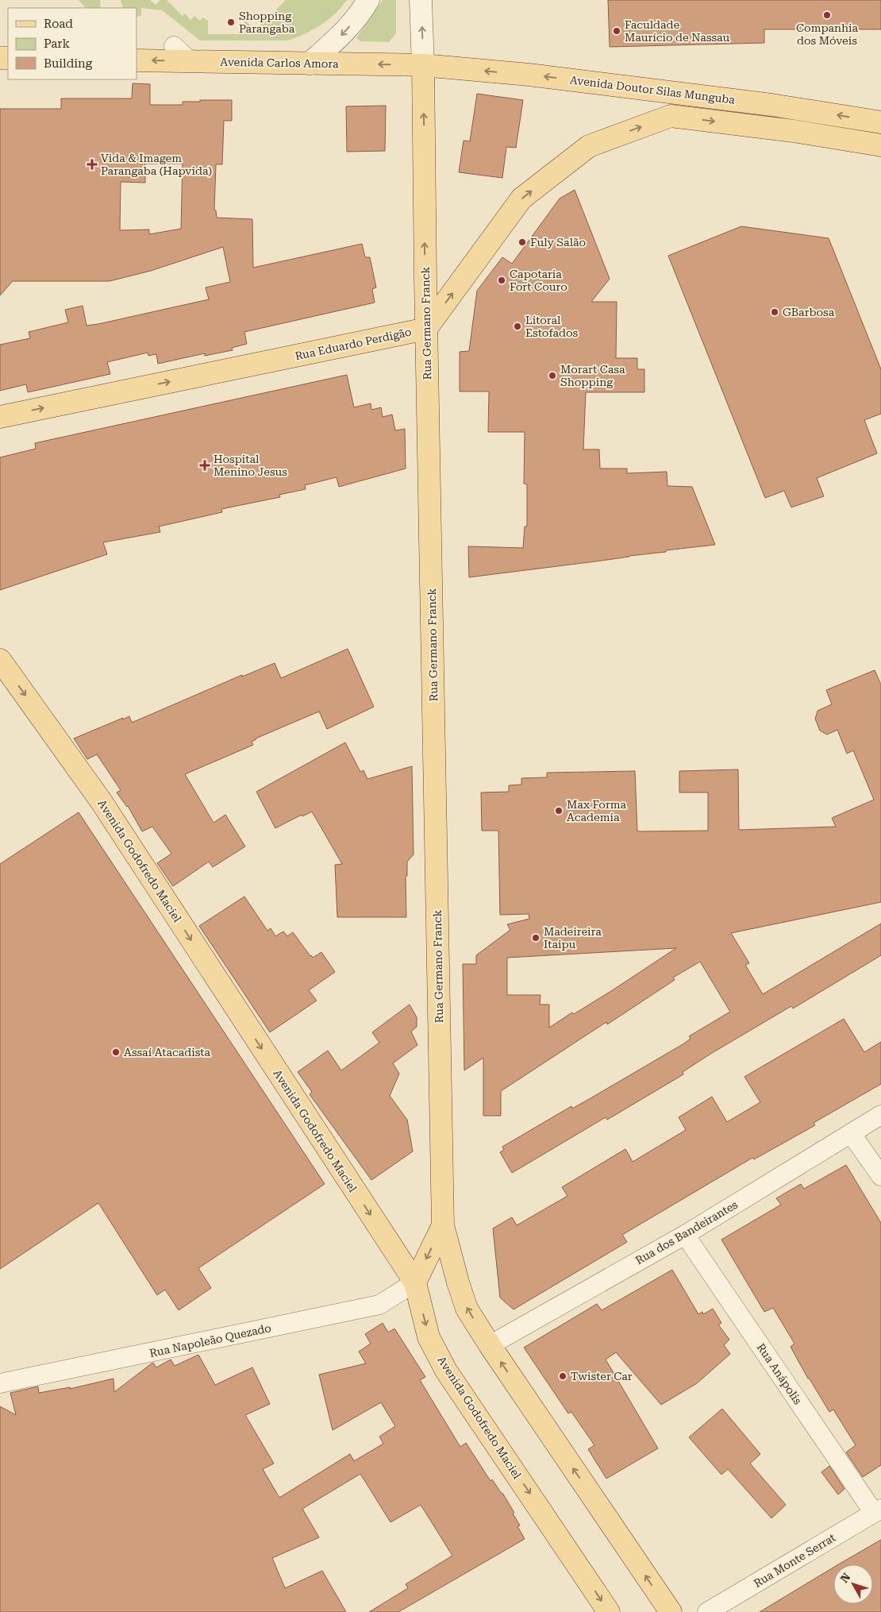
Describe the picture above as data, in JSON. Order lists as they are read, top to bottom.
{
  "streets": {
    "main road": [
      "Avenida Carlos Amora",
      "Avenida Doutor Silas Munguba",
      "Rua Germano Franck",
      "Rua Eduardo Perdigão",
      "Avenida Godofredo Maciel"
    ],
    "street": [
      "Rua dos Bandeirantes",
      "Rua Napoleão Quezado",
      "Rua Anápolis",
      "Rua Monte Serrat"
    ]
  },
  "crossings": [
    ["Avenida Carlos Amora", "Avenida Doutor Silas Munguba"],
    ["Avenida Carlos Amora", "Rua Germano Franck"],
    ["Avenida Doutor Silas Munguba", "Rua Germano Franck"],
    ["Rua Germano Franck", "Rua Eduardo Perdigão"],
    ["Rua Germano Franck", "Avenida Godofredo Maciel"],
    ["Rua Germano Franck", "Rua Napoleão Quezado"],
    ["Avenida Godofredo Maciel", "Rua Napoleão Quezado"],
    ["Rua dos Bandeirantes", "Rua Anápolis"],
    ["Rua Anápolis", "Rua Monte Serrat"]
  ],
  "one_way": ["Avenida Carlos Amora", "Avenida Doutor Silas Munguba", "Rua Eduardo Perdigão"],
  "places": {
    "other": [
      "Companhia dos Móveis",
      "Shopping Parangaba",
      "Faculdade Maurício de Nassau",
      "Fuly Salão",
      "Capotaria Fort Couro",
      "GBarbosa",
      "Litoral Estofados",
      "Morart Casa Shopping",
      "Max Forma Academia",
      "Madeireira Itaipu",
      "Assaí Atacadista",
      "Twister Car"
    ],
    "health": ["Vida & Imagem Parangaba (Hapvida)", "Hospital Menino Jesus"]
  },
  "legend": ["Road", "Park", "Building"],
  "north": "top left"
}
